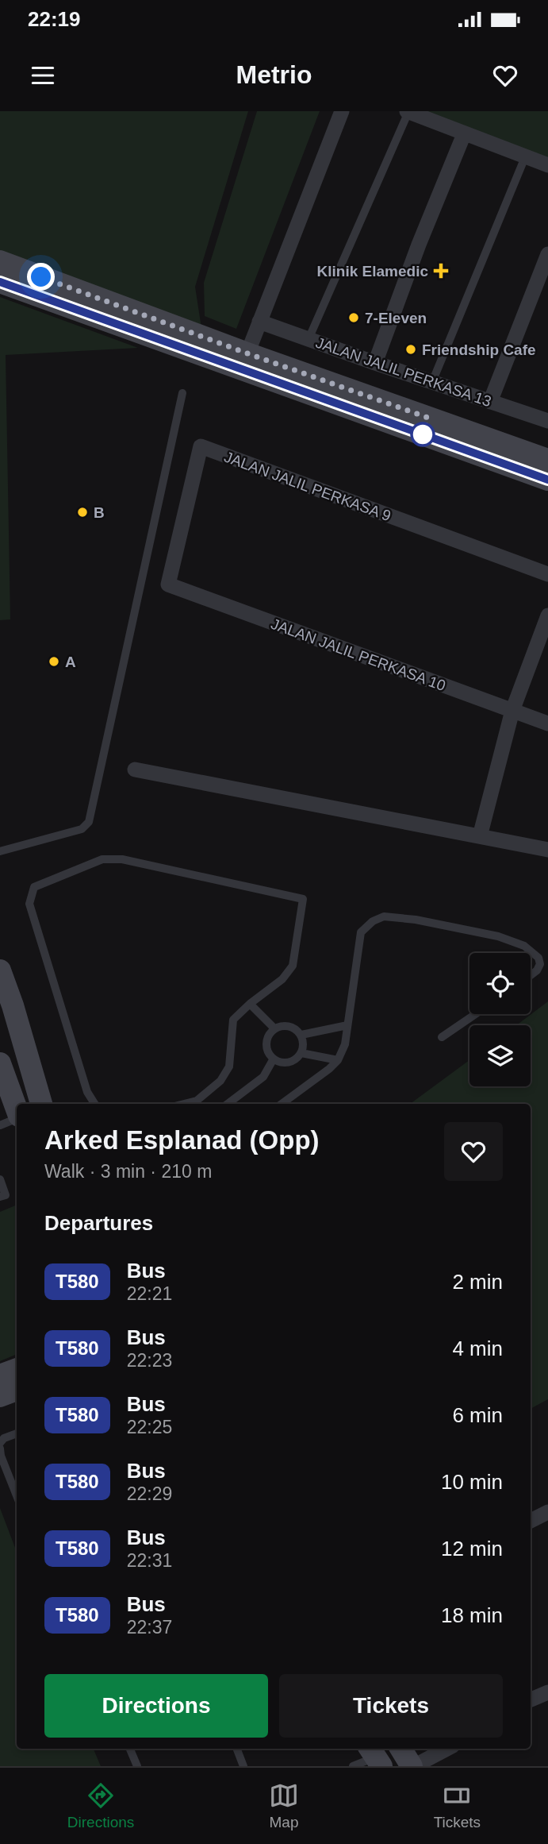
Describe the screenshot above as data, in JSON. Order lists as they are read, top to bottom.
{
  "streets": {
    "street": ["JALAN JALIL PERKASA 13", "JALAN JALIL PERKASA 9", "JALAN JALIL PERKASA 10"]
  },
  "crossings": [
    ["JALAN JALIL PERKASA 9", "JALAN JALIL PERKASA 10"]
  ],
  "places": {
    "health": ["Klinik Elamedic"],
    "other": [
      "7-Eleven",
      "Friendship Cafe",
      "B",
      "A"
    ]
  },
  "lines": ["bus line T580"],
  "page": {
    "status": "22:19",
    "header": "Metrio",
    "heading": [
      ["Arked Esplanad (Opp)", "Walk · 3 min · 210 m"],
      "Departures"
    ],
    "list": [
      {
        "mark": "T580",
        "name": "Bus",
        "note": "22:21",
        "value": "2 min"
      },
      {
        "mark": "T580",
        "name": "Bus",
        "note": "22:23",
        "value": "4 min"
      },
      {
        "mark": "T580",
        "name": "Bus",
        "note": "22:25",
        "value": "6 min"
      },
      {
        "mark": "T580",
        "name": "Bus",
        "note": "22:29",
        "value": "10 min"
      },
      {
        "mark": "T580",
        "name": "Bus",
        "note": "22:31",
        "value": "12 min"
      },
      {
        "mark": "T580",
        "name": "Bus",
        "note": "22:37",
        "value": "18 min"
      }
    ],
    "buttons": ["Directions", "Tickets"],
    "tabs": ["Directions", "Map", "Tickets"]
  }
}
